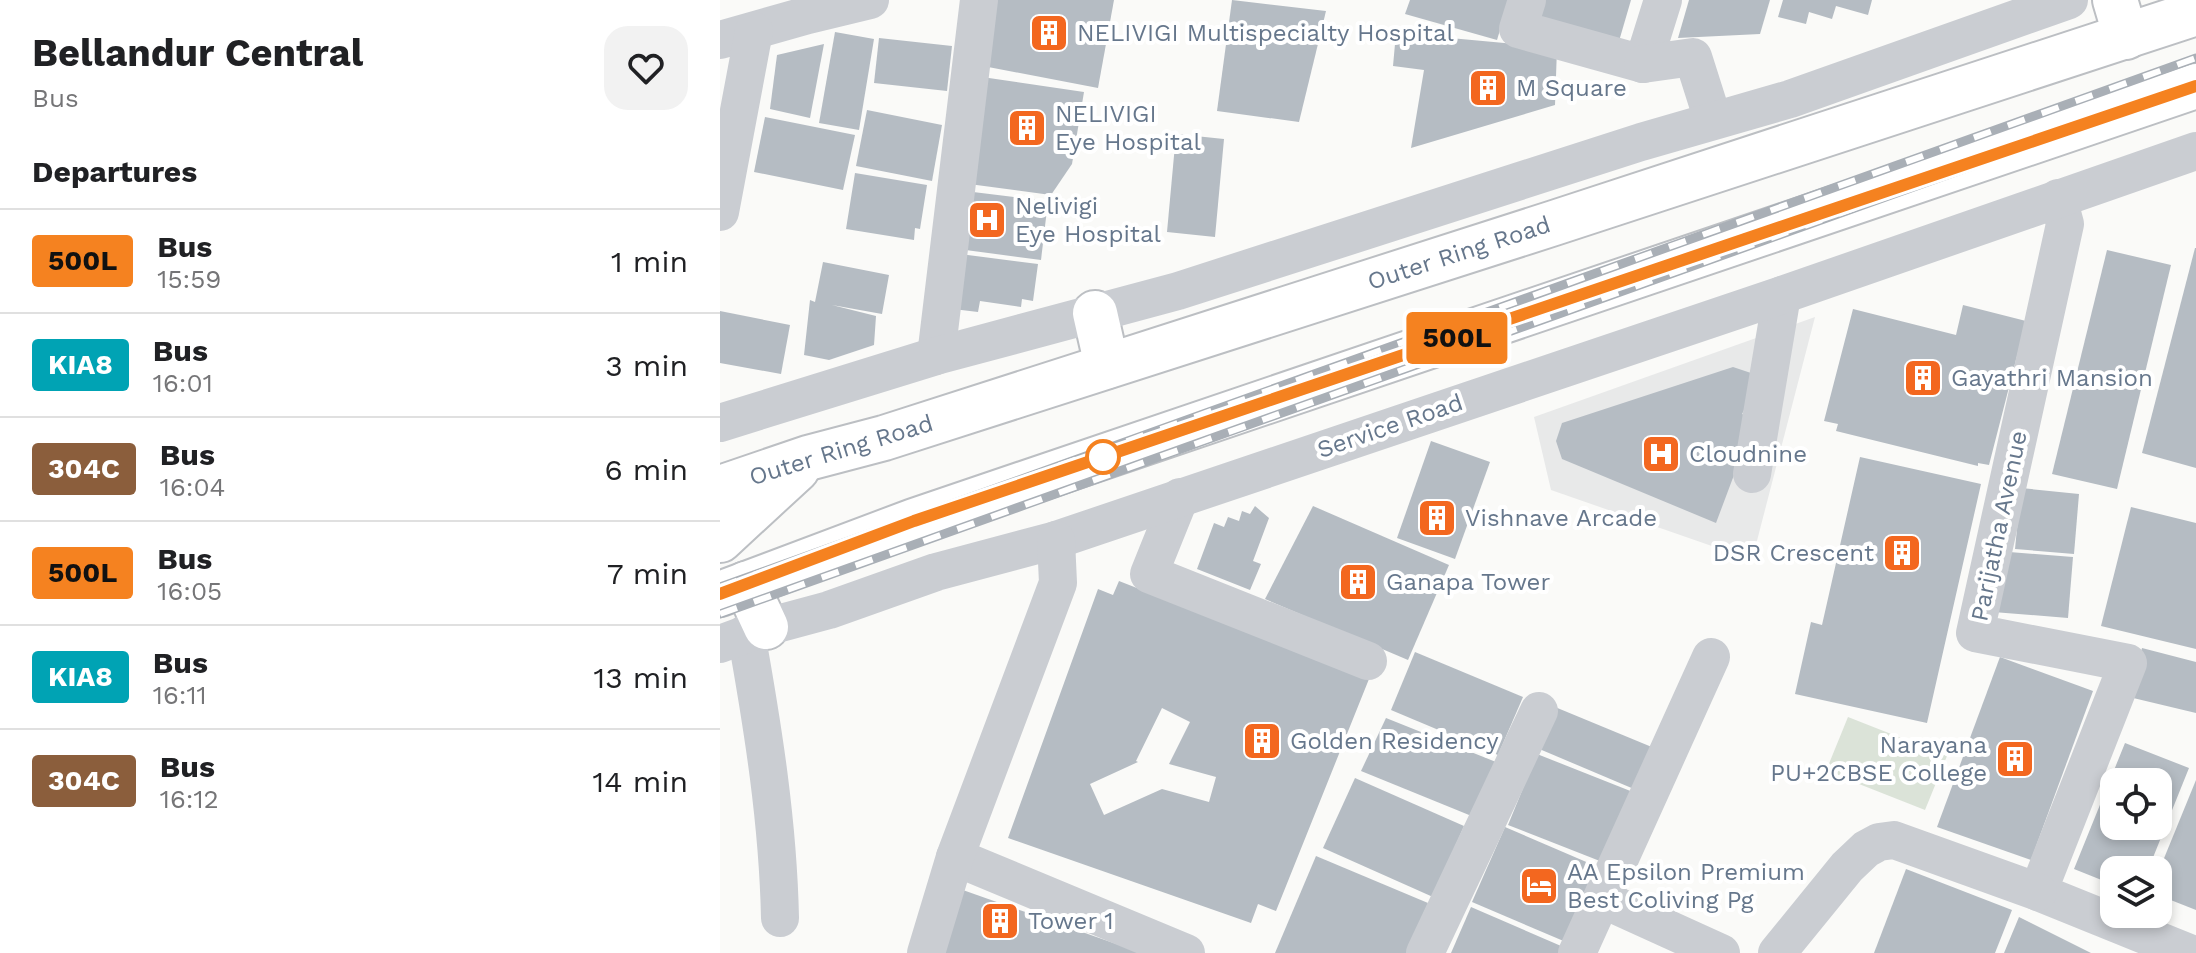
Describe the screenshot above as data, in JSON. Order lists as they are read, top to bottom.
{
  "streets": {
    "highway": ["Outer Ring Road"],
    "street": ["Service Road", "Parijatha Avenue"]
  },
  "crossings": [
    ["Service Road", "Parijatha Avenue"]
  ],
  "places": {
    "building": [
      "NELIVIGI Multispecialty Hospital",
      "M Square",
      "NELIVIGI Eye Hospital",
      "Gayathri Mansion",
      "Vishnave Arcade",
      "DSR Crescent",
      "Ganapa Tower",
      "Golden Residency",
      "Narayana PU+2CBSE College",
      "Tower 1"
    ],
    "hospital": ["Nelivigi Eye Hospital", "Cloudnine"],
    "hotel": ["AA Epsilon Premium Best Coliving Pg"]
  },
  "lines": ["bus line 500L"],
  "page": {
    "heading": [
      ["Bellandur Central", "Bus"],
      "Departures"
    ],
    "on_map": "500L",
    "list": [
      {
        "mark": "500L",
        "name": "Bus",
        "note": "15:59",
        "value": "1 min"
      },
      {
        "mark": "KIA8",
        "name": "Bus",
        "note": "16:01",
        "value": "3 min"
      },
      {
        "mark": "304C",
        "name": "Bus",
        "note": "16:04",
        "value": "6 min"
      },
      {
        "mark": "500L",
        "name": "Bus",
        "note": "16:05",
        "value": "7 min"
      },
      {
        "mark": "KIA8",
        "name": "Bus",
        "note": "16:11",
        "value": "13 min"
      },
      {
        "mark": "304C",
        "name": "Bus",
        "note": "16:12",
        "value": "14 min"
      }
    ]
  }
}
